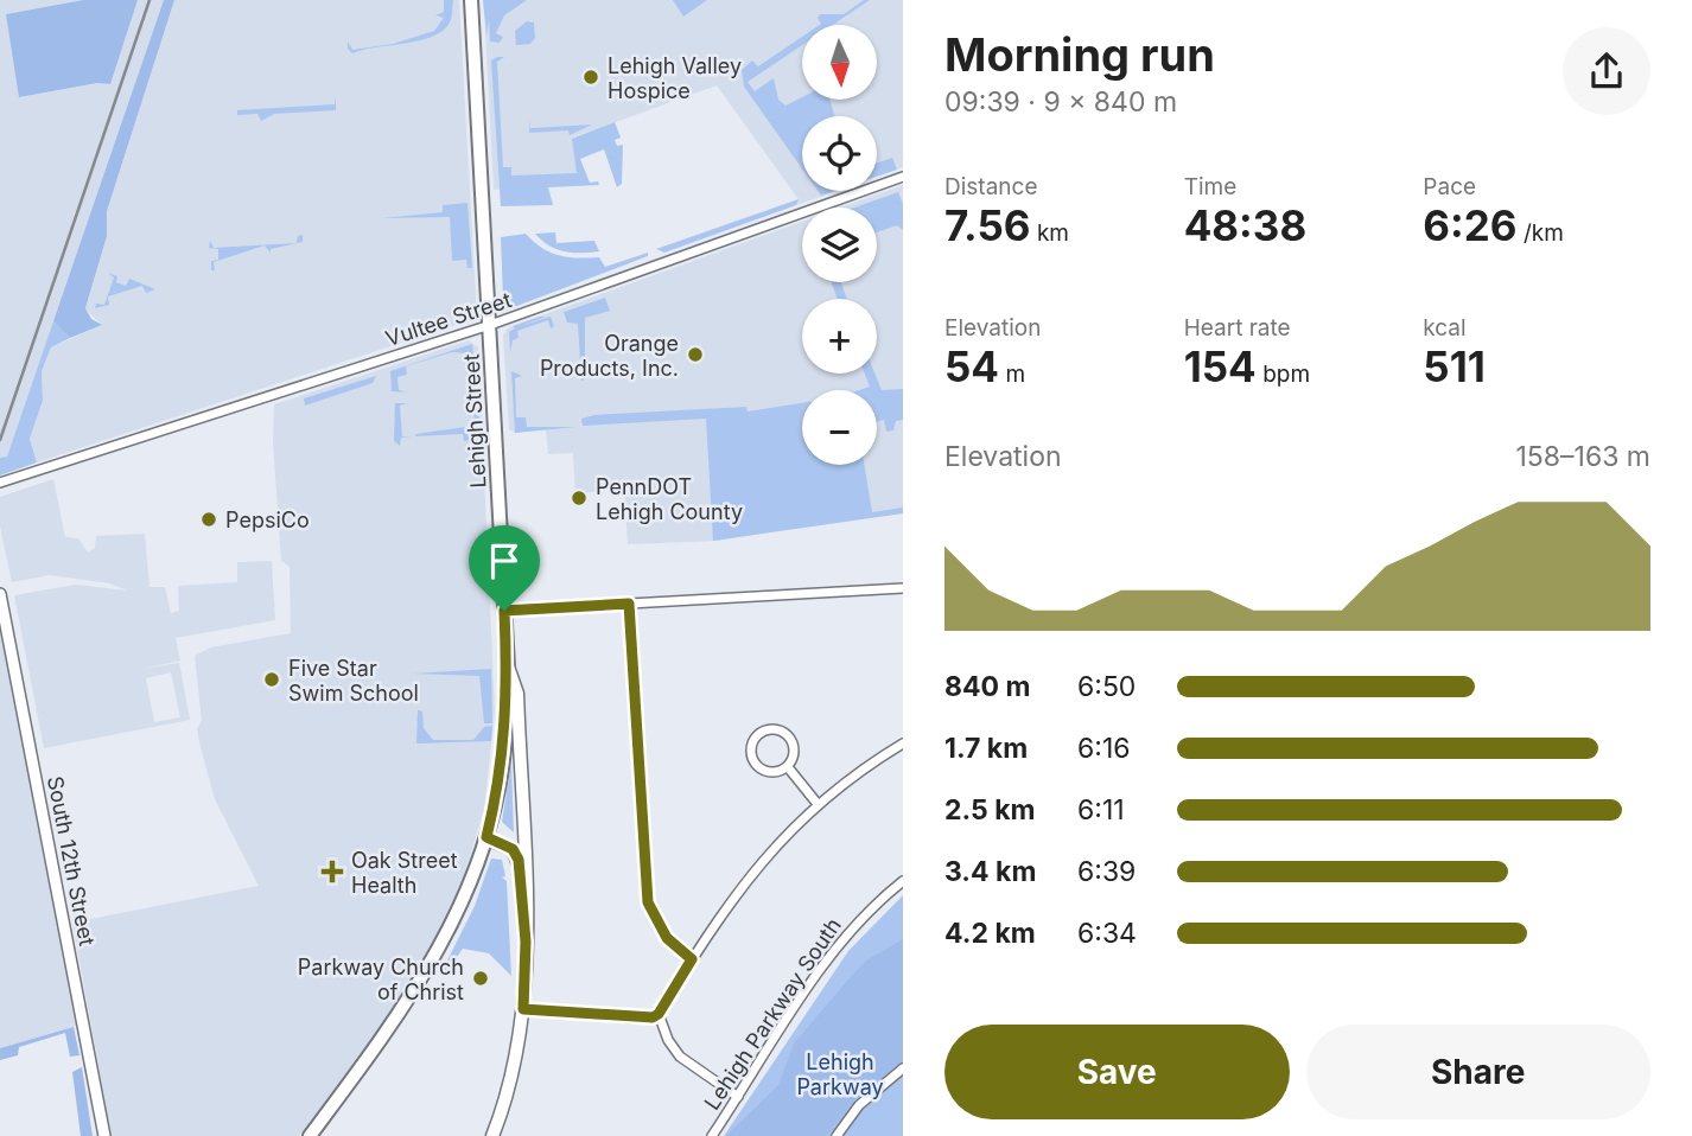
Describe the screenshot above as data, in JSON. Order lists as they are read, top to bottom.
{
  "streets": {
    "main road": ["Lehigh Street"],
    "street": ["Vultee Street", "South 12th Street", "Lehigh Parkway South"]
  },
  "crossings": [
    ["Vultee Street", "Lehigh Street"]
  ],
  "parks": ["Lehigh Parkway"],
  "places": {
    "other": [
      "Lehigh Valley Hospice",
      "Orange Products, Inc.",
      "PennDOT Lehigh County",
      "PepsiCo",
      "Five Star Swim School",
      "Parkway Church of Christ"
    ],
    "health": ["Oak Street Health"]
  },
  "north": "bottom",
  "page": {
    "heading": ["Morning run", "09:39 · 9 × 840 m"],
    "map_buttons": ["+", "−"],
    "stats": [
      ["Distance", "7.56 km"],
      ["Time", "48:38"],
      ["Pace", "6:26 /km"],
      ["Elevation", "54 m"],
      ["Heart rate", "154 bpm"],
      ["kcal", "511"]
    ],
    "chart": ["Elevation", "158–163 m"],
    "list": [
      {
        "name": "840 m",
        "note": "6:50"
      },
      {
        "name": "1.7 km",
        "note": "6:16"
      },
      {
        "name": "2.5 km",
        "note": "6:11"
      },
      {
        "name": "3.4 km",
        "note": "6:39"
      },
      {
        "name": "4.2 km",
        "note": "6:34"
      }
    ],
    "buttons": ["Save", "Share"]
  }
}
